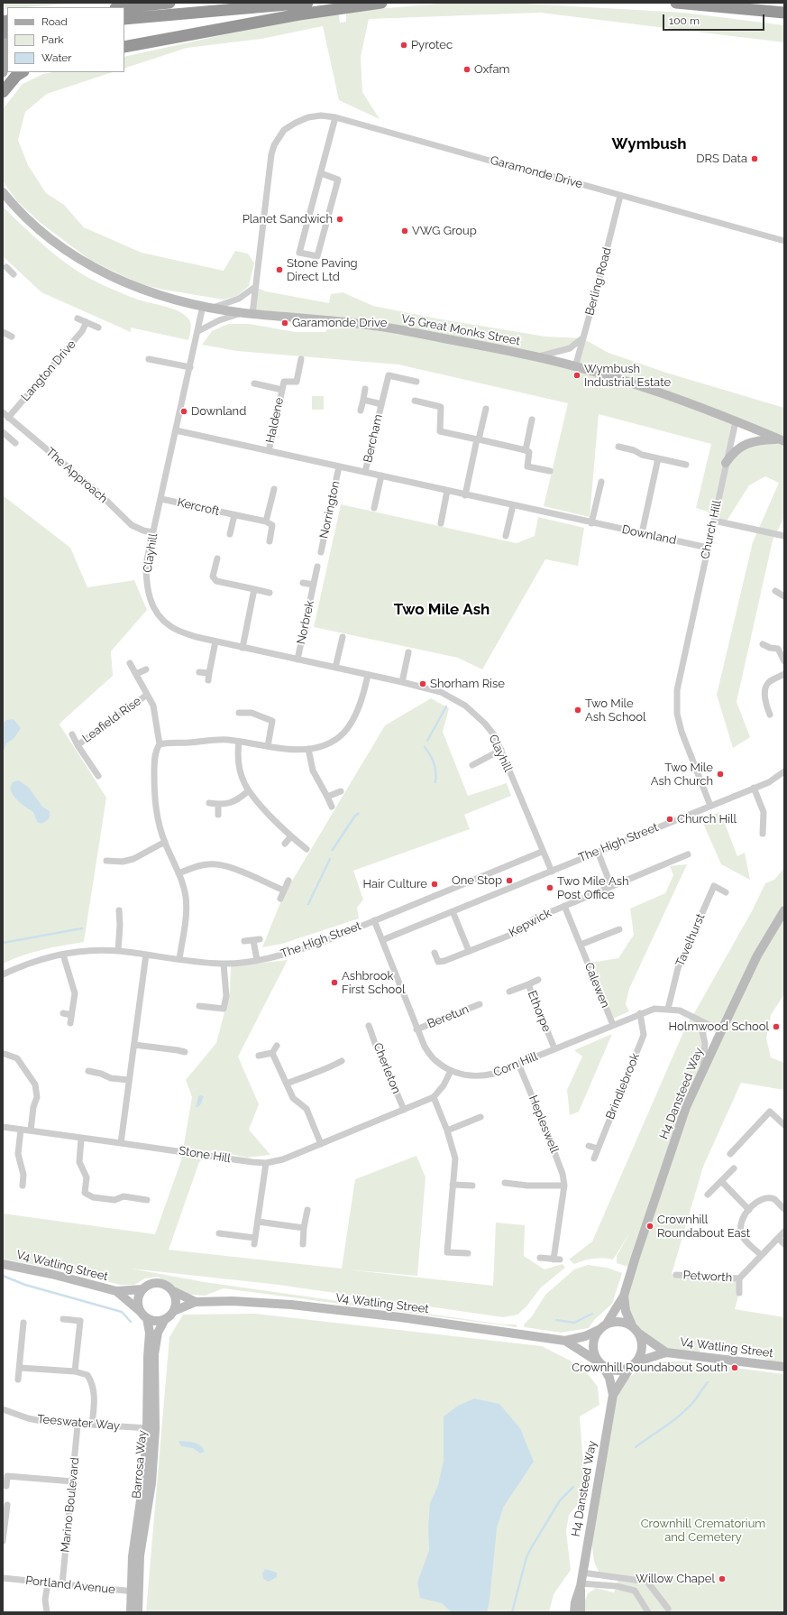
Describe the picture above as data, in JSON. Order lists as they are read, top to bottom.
{
  "streets": {
    "street": [
      "Garamonde Drive",
      "Berling Road",
      "V5 Great Monks Street",
      "Langton Drive",
      "Haldene",
      "Bercham",
      "The Approach",
      "Kercroft",
      "Norrington",
      "Church Hill",
      "Downland",
      "Clayhill",
      "Norbrek",
      "Leafield Rise",
      "The High Street",
      "Kepwick",
      "Tavelhurst",
      "Calewen",
      "Ethorpe",
      "Beretun",
      "Corn Hill",
      "Cherleton",
      "Brindlebrook",
      "H4 Dansteed Way",
      "Hepleswell",
      "Stone Hill",
      "V4 Watling Street",
      "Petworth",
      "Teeswater Way",
      "Barrosa Way",
      "Marino Boulevard",
      "Portland Avenue"
    ]
  },
  "crossings": [
    ["Garamonde Drive", "Berling Road"],
    ["Garamonde Drive", "V5 Great Monks Street"],
    ["Berling Road", "V5 Great Monks Street"],
    ["V5 Great Monks Street", "Church Hill"],
    ["V5 Great Monks Street", "Clayhill"],
    ["Langton Drive", "The Approach"],
    ["Haldene", "Downland"],
    ["Bercham", "Downland"],
    ["The Approach", "Clayhill"],
    ["Kercroft", "Clayhill"],
    ["Norrington", "Downland"],
    ["Church Hill", "Downland"],
    ["Church Hill", "The High Street"],
    ["Downland", "Clayhill"],
    ["Clayhill", "Norbrek"],
    ["Clayhill", "The High Street"],
    ["Leafield Rise", "The High Street"],
    ["The High Street", "Corn Hill"],
    ["Kepwick", "Calewen"],
    ["Tavelhurst", "Corn Hill"],
    ["Calewen", "Corn Hill"],
    ["Ethorpe", "Corn Hill"],
    ["Beretun", "Corn Hill"],
    ["Corn Hill", "Brindlebrook"],
    ["Corn Hill", "H4 Dansteed Way"],
    ["Corn Hill", "Hepleswell"],
    ["Corn Hill", "Stone Hill"],
    ["Cherleton", "Stone Hill"],
    ["H4 Dansteed Way", "V4 Watling Street"],
    ["V4 Watling Street", "Barrosa Way"],
    ["Teeswater Way", "Barrosa Way"],
    ["Teeswater Way", "Marino Boulevard"],
    ["Barrosa Way", "Portland Avenue"],
    ["Marino Boulevard", "Portland Avenue"]
  ],
  "districts": ["Wymbush", "Two Mile Ash"],
  "parks": ["Crownhill Crematorium and Cemetery"],
  "places": [
    "Pyrotec",
    "Oxfam",
    "DRS Data",
    "Planet Sandwich",
    "VWG Group",
    "Stone Paving Direct Ltd",
    "Garamonde Drive",
    "Wymbush Industrial Estate",
    "Downland",
    "Shorham Rise",
    "Two Mile Ash School",
    "Two Mile Ash Church",
    "Church Hill",
    "One Stop",
    "Hair Culture",
    "Two Mile Ash Post Office",
    "Ashbrook First School",
    "Holmwood School",
    "Crownhill Roundabout East",
    "Crownhill Roundabout South",
    "Willow Chapel"
  ],
  "legend": ["Road", "Park", "Water"],
  "scale_bar": "100 m"
}
